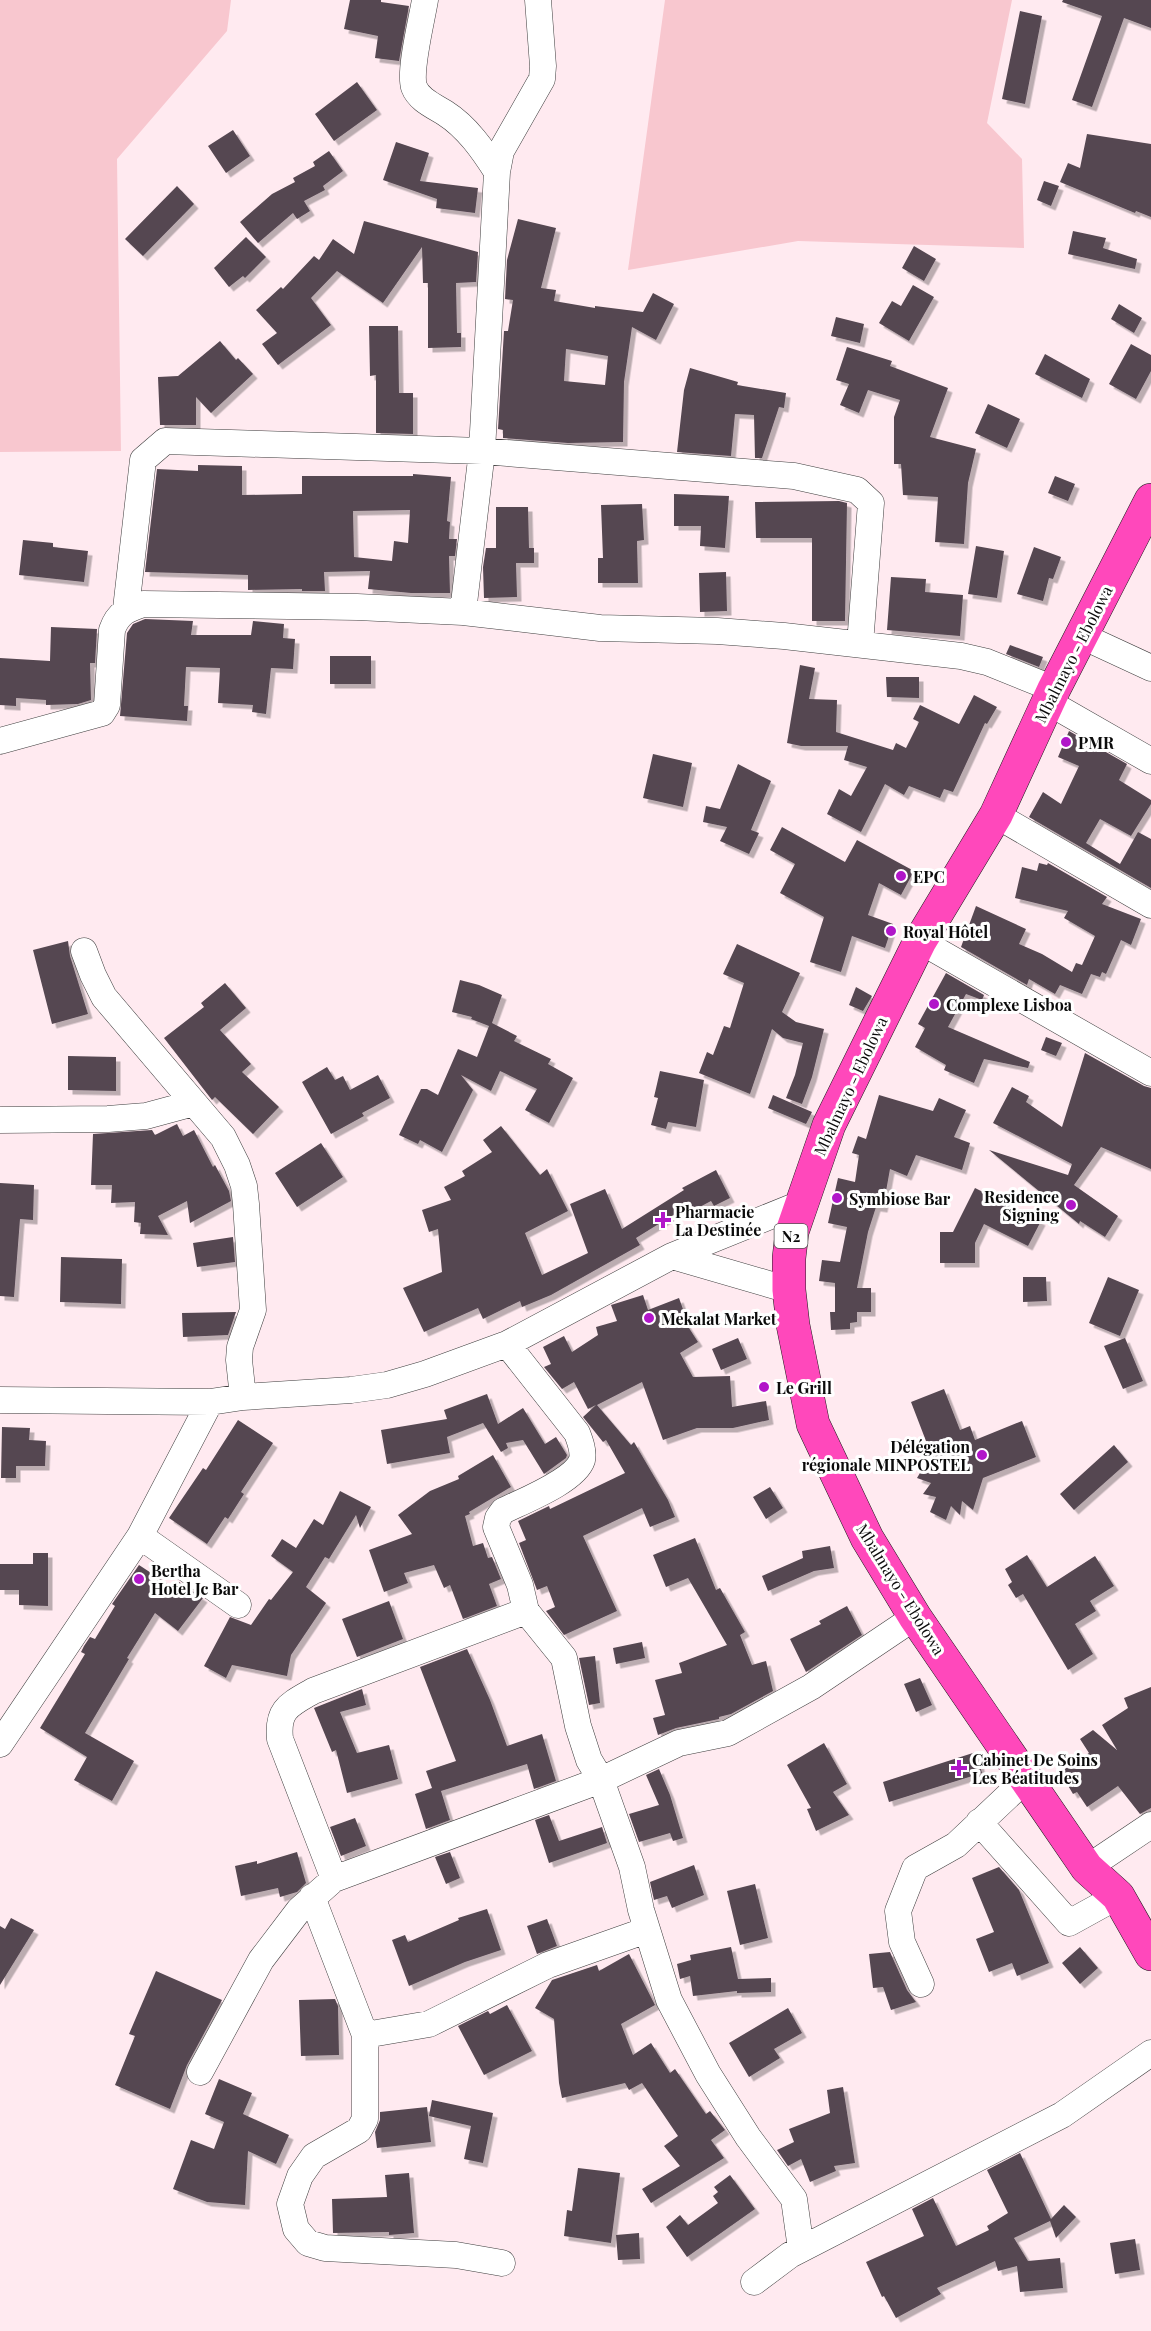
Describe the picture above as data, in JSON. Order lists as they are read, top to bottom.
{
  "streets": {
    "highway": ["Mbalmayo - Ebolowa", "N2"]
  },
  "places": {
    "other": [
      "PMR",
      "EPC",
      "Royal Hôtel",
      "Complexe Lisboa",
      "Symbiose Bar",
      "Residence Signing",
      "Mekalat Market",
      "Le Grill",
      "Délégation régionale MINPOSTEL",
      "Bertha Hotel Jc Bar"
    ],
    "health": ["Pharmacie La Destinée", "Cabinet De Soins Les Béatitudes"]
  }
}
